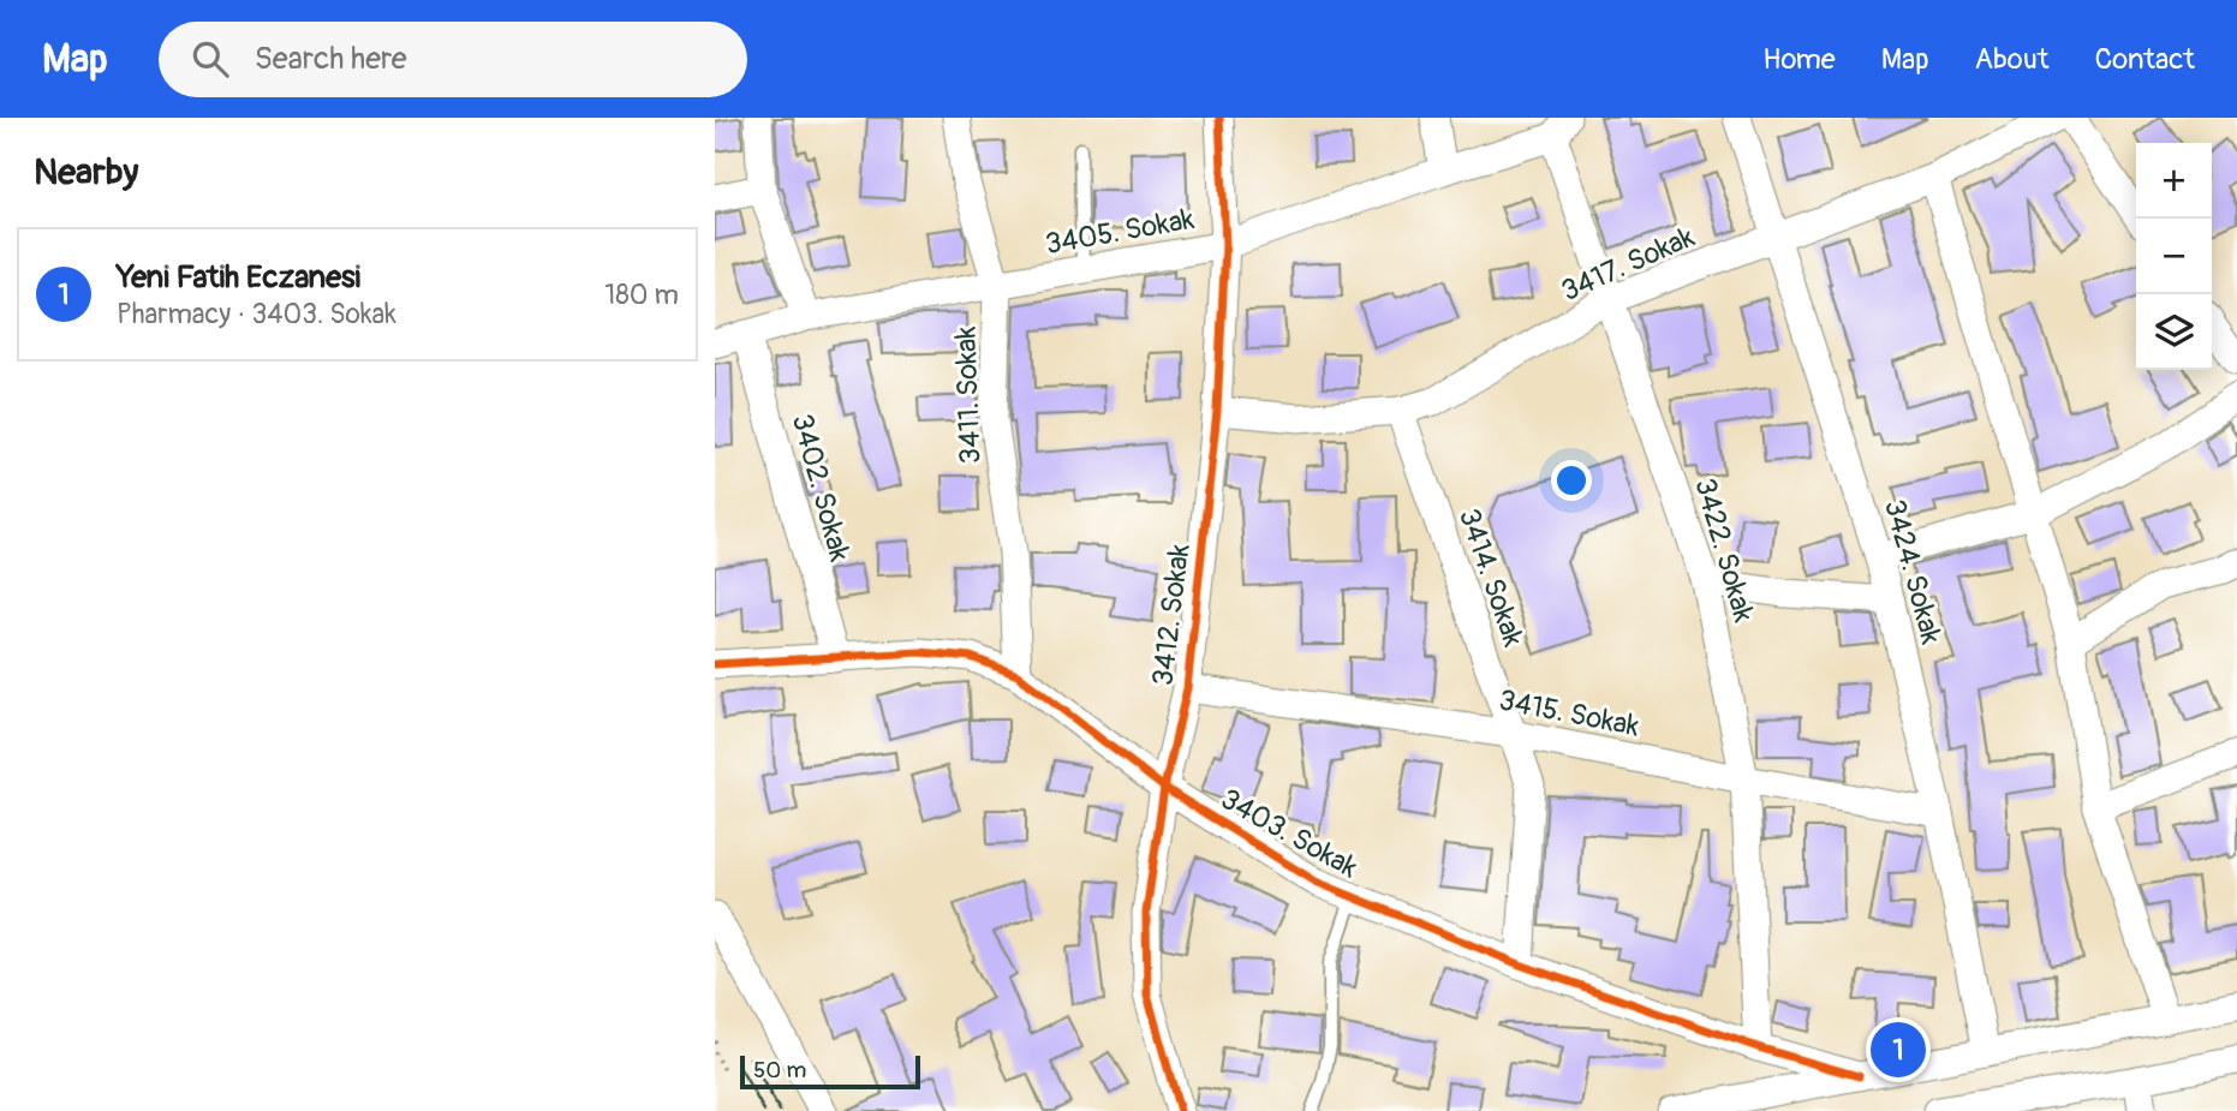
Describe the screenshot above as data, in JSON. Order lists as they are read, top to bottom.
{
  "streets": {
    "street": [
      "3405. Sokak",
      "3417. Sokak",
      "3411. Sokak",
      "3402. Sokak",
      "3422. Sokak",
      "3424. Sokak",
      "3414. Sokak",
      "3412. Sokak",
      "3415. Sokak",
      "3403. Sokak"
    ]
  },
  "crossings": [
    ["3405. Sokak", "3411. Sokak"],
    ["3405. Sokak", "3402. Sokak"],
    ["3405. Sokak", "3422. Sokak"],
    ["3405. Sokak", "3412. Sokak"],
    ["3417. Sokak", "3422. Sokak"],
    ["3417. Sokak", "3424. Sokak"],
    ["3417. Sokak", "3414. Sokak"],
    ["3417. Sokak", "3412. Sokak"],
    ["3411. Sokak", "3403. Sokak"],
    ["3402. Sokak", "3403. Sokak"],
    ["3422. Sokak", "3415. Sokak"],
    ["3422. Sokak", "3403. Sokak"],
    ["3424. Sokak", "3415. Sokak"],
    ["3414. Sokak", "3415. Sokak"],
    ["3414. Sokak", "3403. Sokak"],
    ["3412. Sokak", "3415. Sokak"],
    ["3412. Sokak", "3403. Sokak"]
  ],
  "scale_bar": "50 m",
  "page": {
    "header": "Map",
    "search": "Search here",
    "nav": [
      "Home",
      "Map",
      "About",
      "Contact"
    ],
    "heading": "Nearby",
    "map_buttons": ["+", "−"],
    "list": [
      {
        "mark": "1",
        "name": "Yeni Fatih Eczanesi",
        "note": "Pharmacy · 3403. Sokak",
        "value": "180 m"
      }
    ],
    "pins": "1",
    "scale": "50 m"
  }
}
